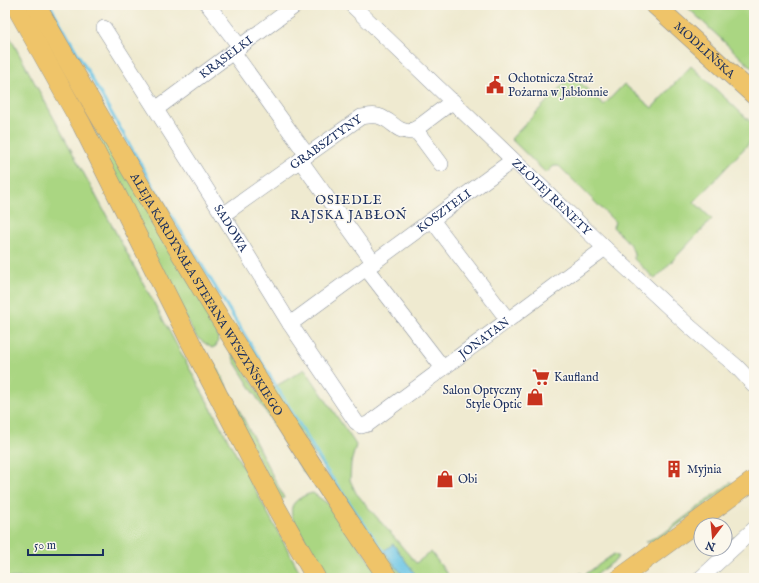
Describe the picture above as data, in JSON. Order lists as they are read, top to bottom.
{
  "streets": {
    "main road": ["MODLIŃSKA", "ALEJA KARDYNAŁA STEFANA WYSZYŃSKIEGO"],
    "street": [
      "KRĄSELKI",
      "GRABSZTYNY",
      "ZŁOTEJ RENETY",
      "KOSZTELI",
      "SADOWA",
      "JONATAN"
    ]
  },
  "crossings": [
    ["KRĄSELKI", "SADOWA"],
    ["GRABSZTYNY", "SADOWA"],
    ["ZŁOTEJ RENETY", "KOSZTELI"],
    ["ZŁOTEJ RENETY", "JONATAN"],
    ["KOSZTELI", "SADOWA"],
    ["SADOWA", "JONATAN"]
  ],
  "districts": ["OSIEDLE RAJSKA JABŁOŃ"],
  "places": {
    "public building": ["Ochotnicza Straż Pożarna w Jabłonnie"],
    "supermarket": ["Kaufland"],
    "shop": ["Salon Optyczny Style Optic", "Obi"],
    "building": ["Myjnia"]
  },
  "scale_bar": "50 m",
  "north": "bottom"
}
